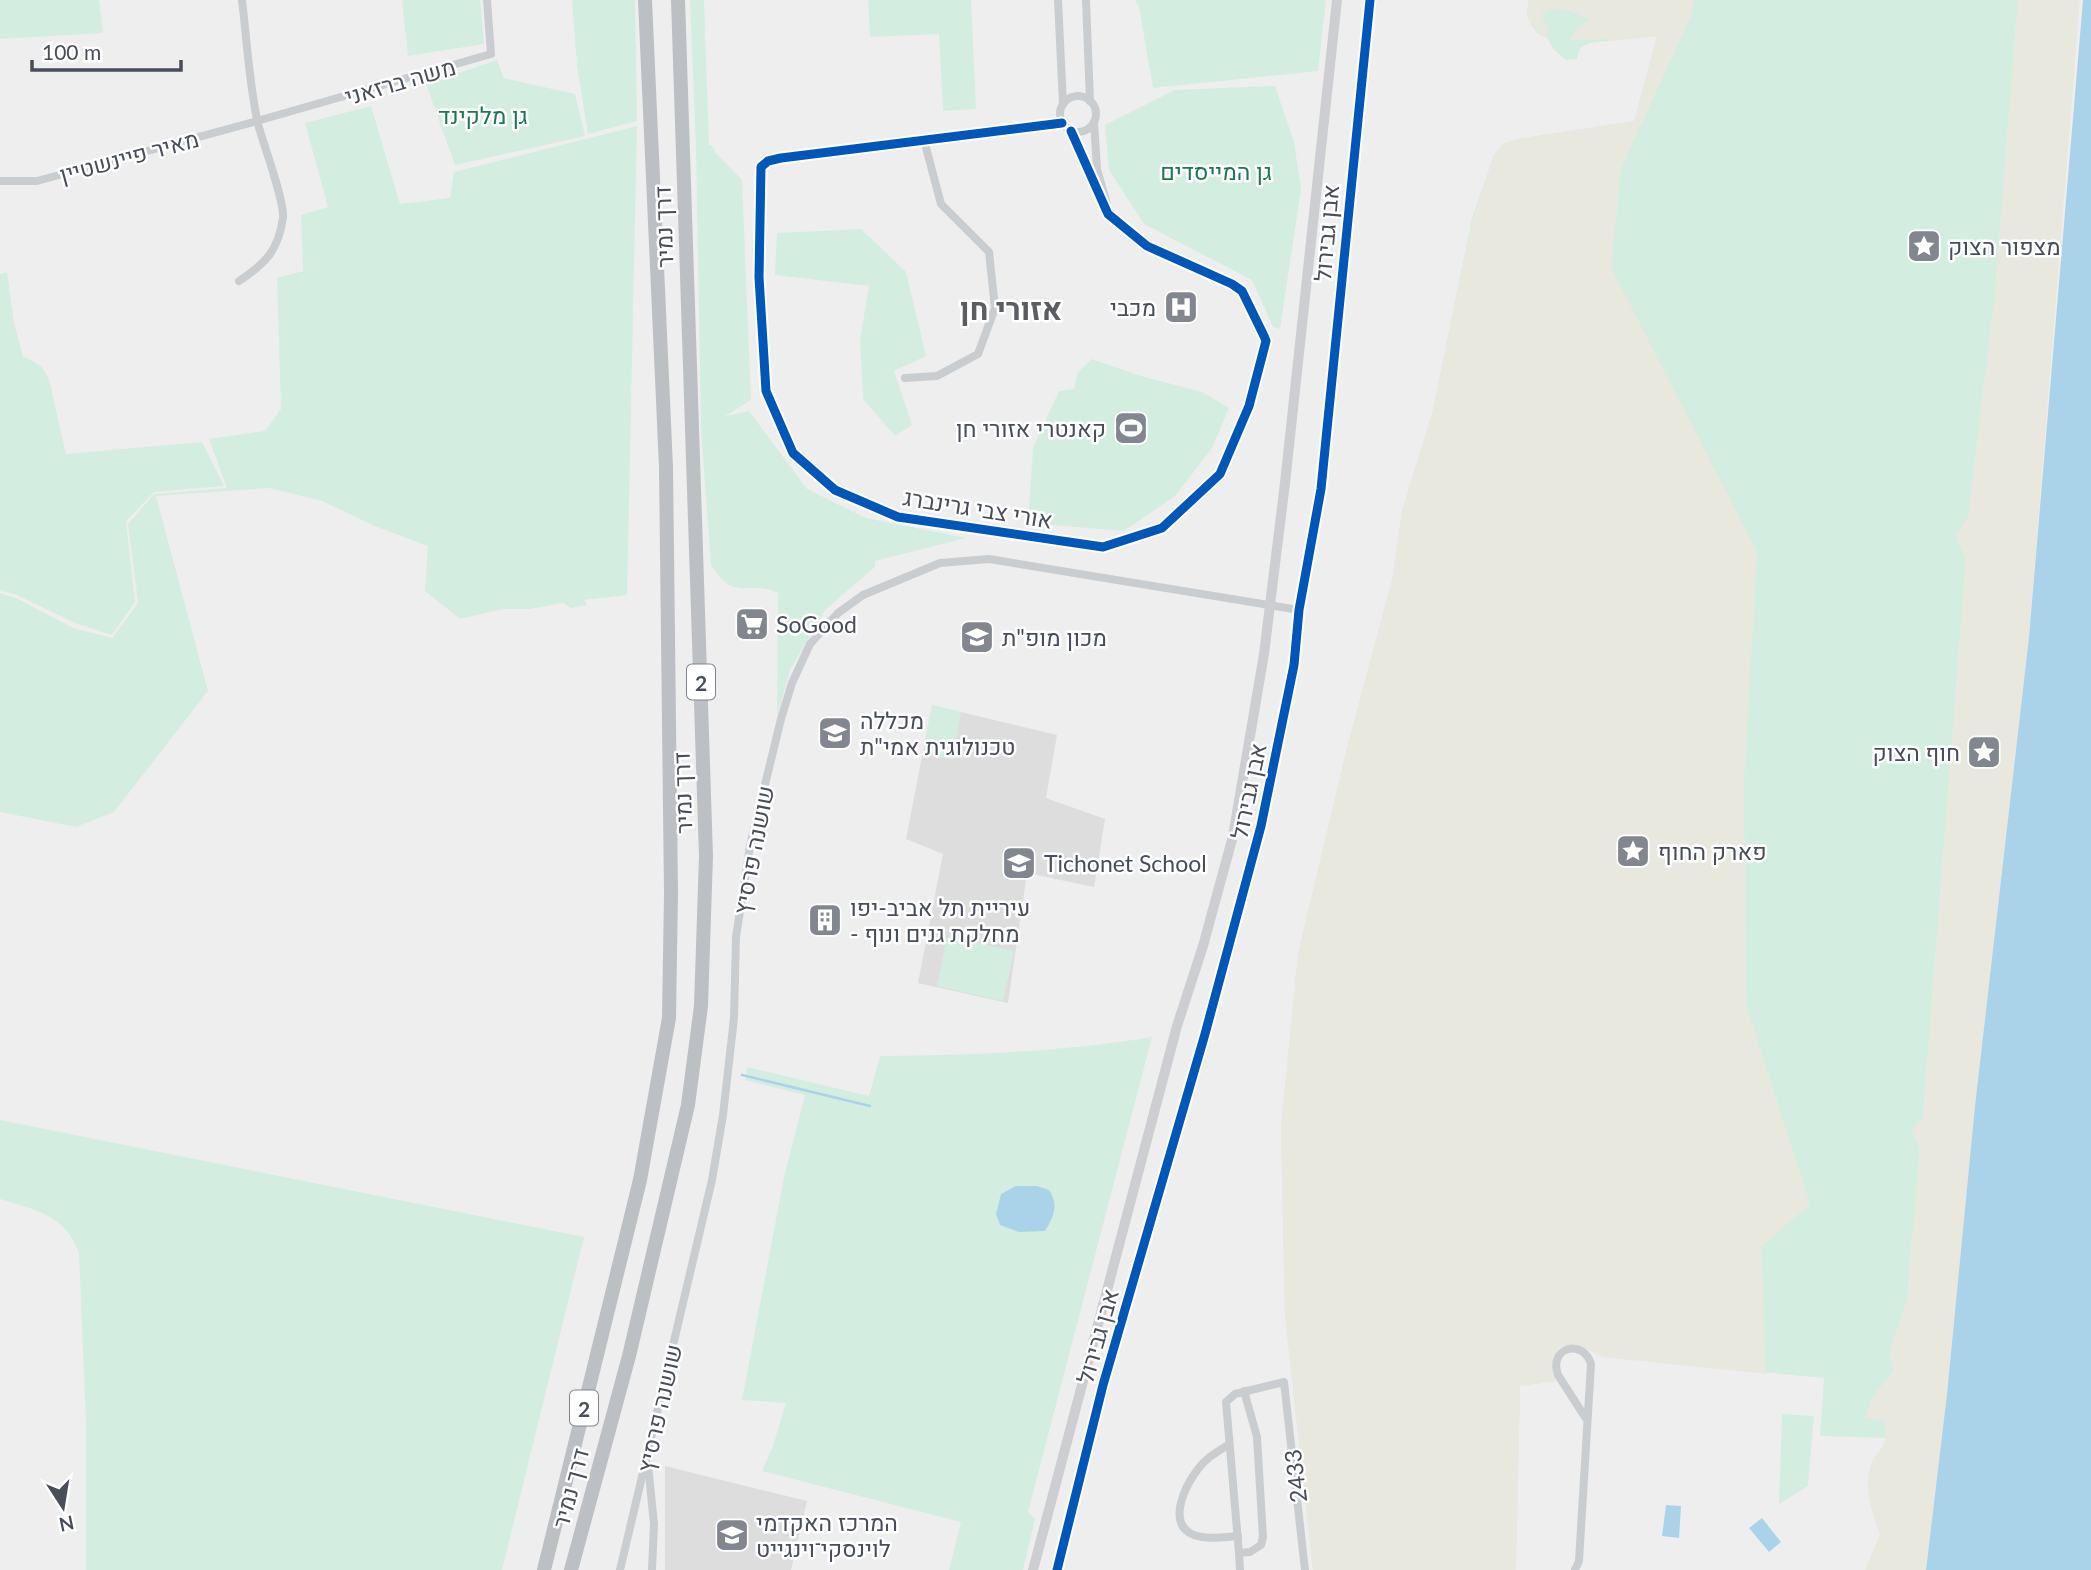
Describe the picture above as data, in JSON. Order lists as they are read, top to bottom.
{
  "streets": {
    "highway": ["דרך נמיר", "2"],
    "street": [
      "משה ברזאני",
      "מאיר פיינשטיין",
      "אבן גבירול",
      "אורי צבי גרינברג",
      "שושנה פרסיץ",
      "2433"
    ]
  },
  "crossings": [
    ["משה ברזאני", "מאיר פיינשטיין"],
    ["אבן גבירול", "שושנה פרסיץ"]
  ],
  "districts": ["אזורי חן"],
  "parks": ["גן מלקינד", "גן המייסדים"],
  "places": {
    "place": ["מצפור הצוק", "חוף הצוק", "פארק החוף"],
    "hospital": ["מכבי"],
    "sports": ["קאנטרי אזורי חן"],
    "supermarket": ["SoGood"],
    "school or university": [
      "מכון מופ\"ת",
      "מכללה טכנולוגית אמי\"ת",
      "Tichonet School",
      "המרכז האקדמי לוינסקי־וינגייט"
    ],
    "building": ["עיריית תל אביב-יפו - מחלקת גנים ונוף"]
  },
  "scale_bar": "100 m",
  "north": "bottom"
}
